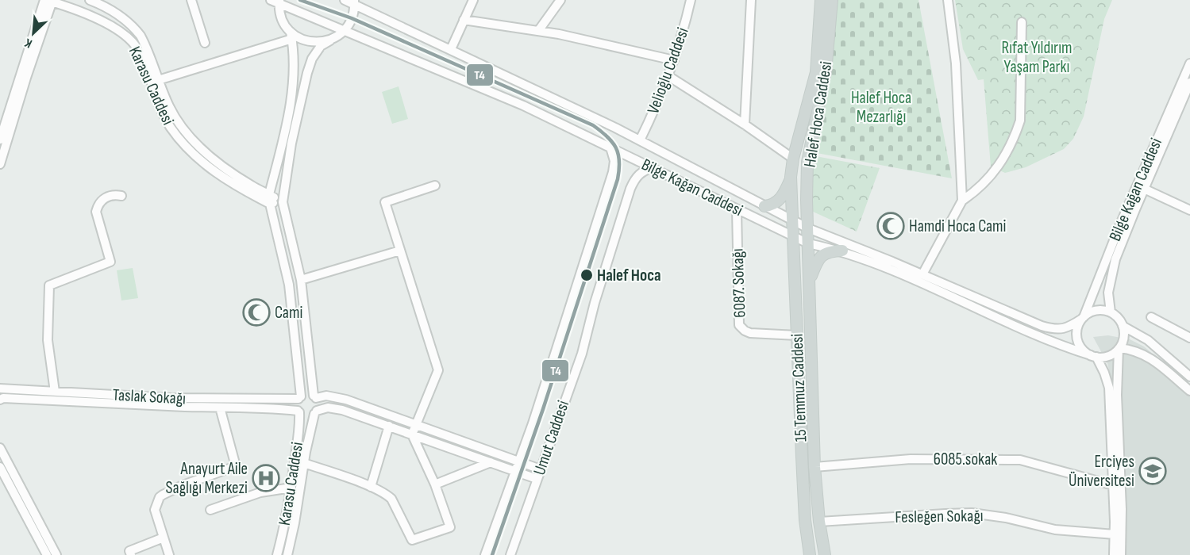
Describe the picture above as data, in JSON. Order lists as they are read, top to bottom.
{
  "streets": {
    "main road": ["Halef Hoca Caddesi", "15 Temmuz Caddesi"],
    "street": [
      "Velioğlu Caddesi",
      "Karasu Caddesi",
      "Bilge Kağan Caddesi",
      "6087. Sokağı",
      "Taslak Sokağı",
      "Umut Caddesi",
      "6085.sokak",
      "Fesleğen Sokağı"
    ]
  },
  "crossings": [
    ["Velioğlu Caddesi", "Bilge Kağan Caddesi"],
    ["Karasu Caddesi", "Taslak Sokağı"],
    ["Halef Hoca Caddesi", "Bilge Kağan Caddesi"],
    ["Halef Hoca Caddesi", "15 Temmuz Caddesi"],
    ["Bilge Kağan Caddesi", "6087. Sokağı"],
    ["Bilge Kağan Caddesi", "15 Temmuz Caddesi"],
    ["Bilge Kağan Caddesi", "Umut Caddesi"],
    ["6087. Sokağı", "15 Temmuz Caddesi"],
    ["15 Temmuz Caddesi", "6085.sokak"],
    ["15 Temmuz Caddesi", "Fesleğen Sokağı"]
  ],
  "parks": ["Rıfat Yıldırım Yaşam Parkı", "Halef Hoca Mezarlığı"],
  "places": {
    "mosque": ["Hamdi Hoca Cami", "Cami"],
    "other": ["Halef Hoca"],
    "school or university": ["Erciyes Üniversitesi"],
    "hospital": ["Anayurt Aile Sağlığı Merkezi"]
  },
  "lines": ["transit line T4"],
  "north": "bottom left"
}
